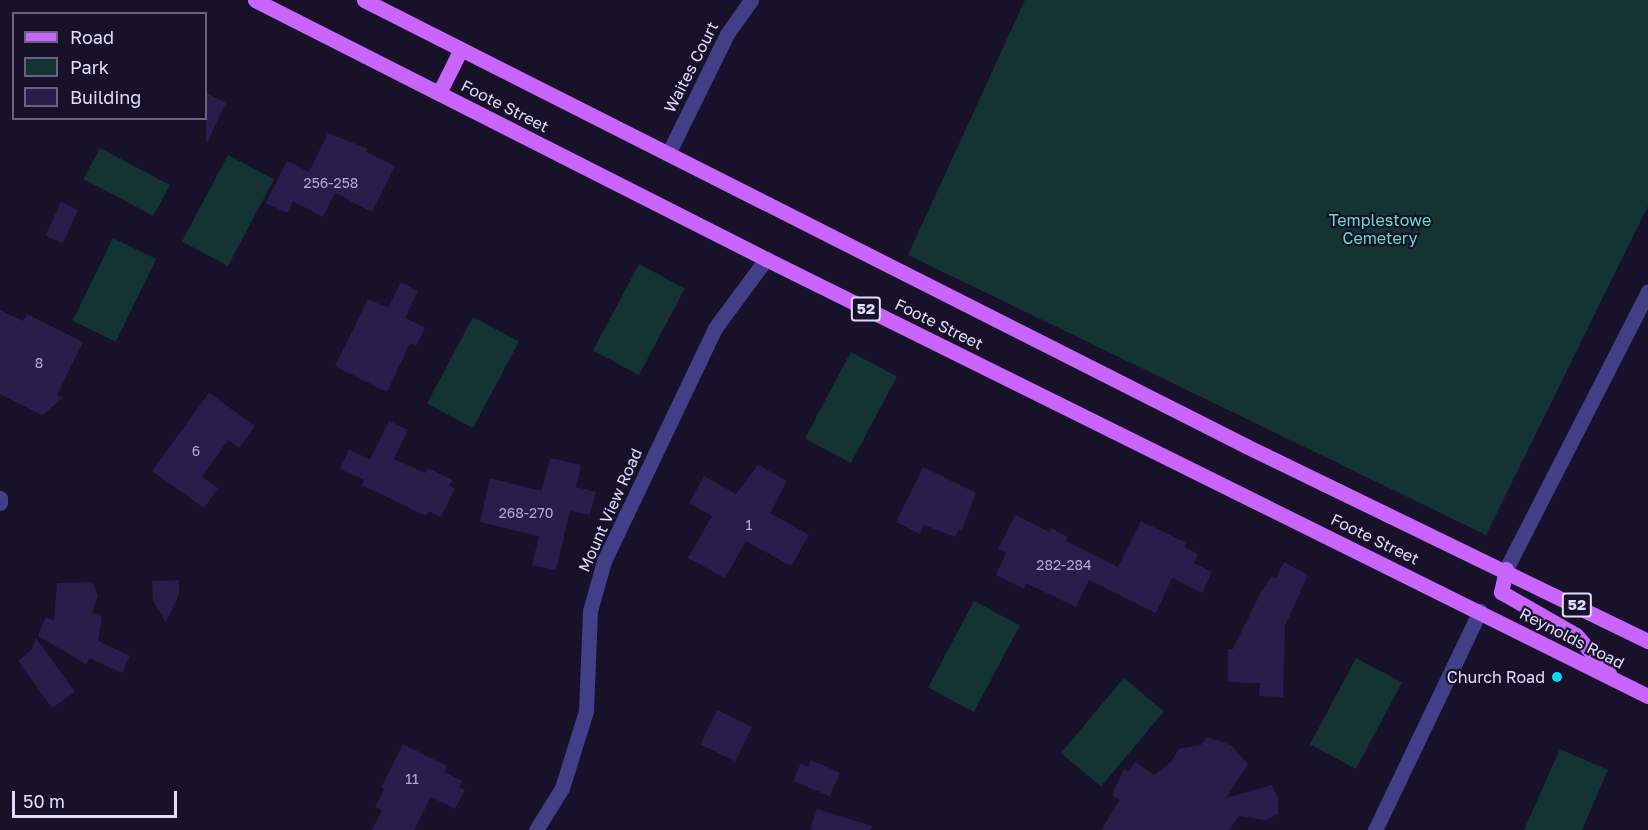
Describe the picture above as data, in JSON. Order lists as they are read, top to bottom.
{
  "streets": {
    "main road": ["Foote Street", "52", "Reynolds Road"],
    "street": ["Waites Court", "Mount View Road"]
  },
  "crossings": [
    ["Waites Court", "Foote Street"],
    ["Foote Street", "Mount View Road"],
    ["Foote Street", "Reynolds Road"]
  ],
  "parks": ["Templestowe Cemetery"],
  "places": ["Church Road"],
  "house_numbers": [
    "256-258",
    "8",
    "6",
    "268-270",
    "1",
    "282-284",
    "11"
  ],
  "legend": ["Road", "Park", "Building"],
  "scale_bar": "50 m"
}
